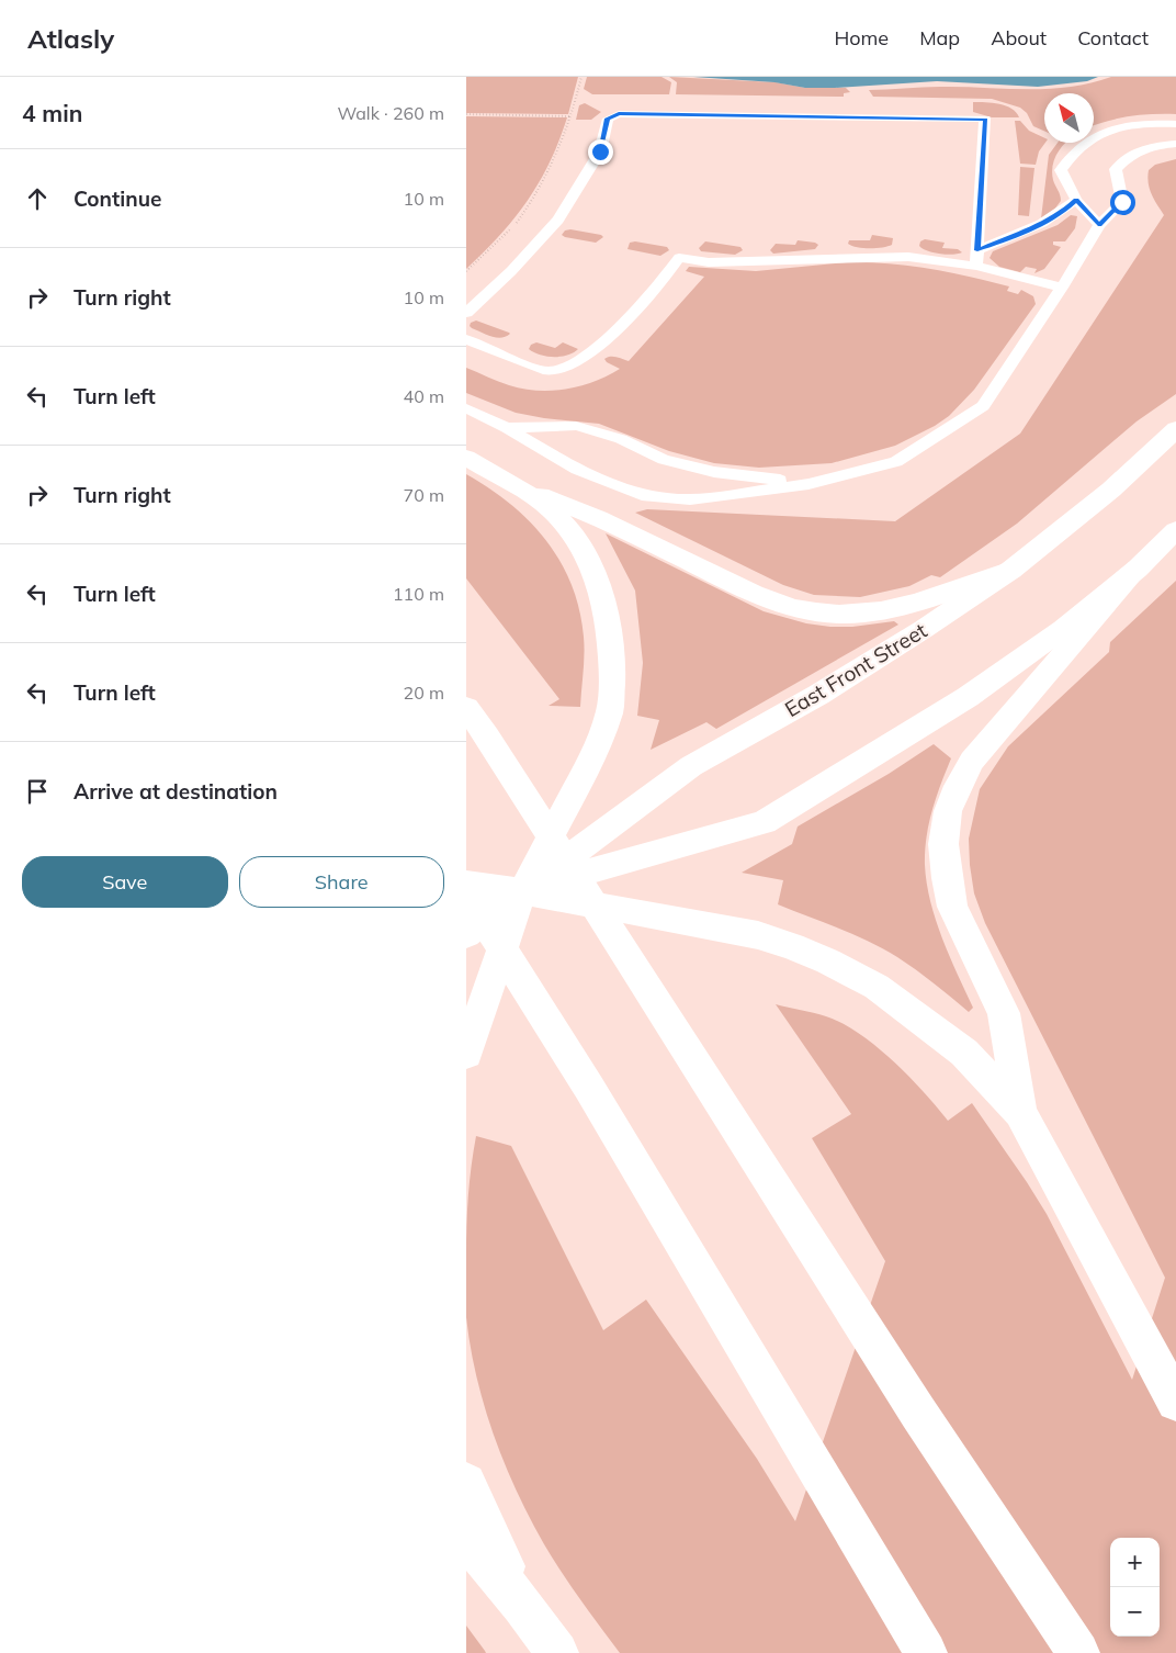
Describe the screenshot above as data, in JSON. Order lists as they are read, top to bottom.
{
  "streets": {
    "main road": ["East Front Street"]
  },
  "north": "top left",
  "page": {
    "header": "Atlasly",
    "nav": [
      "Home",
      "Map",
      "About",
      "Contact"
    ],
    "heading": ["4 min", "Walk · 260 m"],
    "list": [
      ["Continue", "10 m"],
      ["Turn right", "10 m"],
      ["Turn left", "40 m"],
      ["Turn right", "70 m"],
      ["Turn left", "110 m"],
      ["Turn left", "20 m"],
      "Arrive at destination"
    ],
    "buttons": ["Save", "Share"],
    "map_buttons": ["+", "−"]
  }
}
